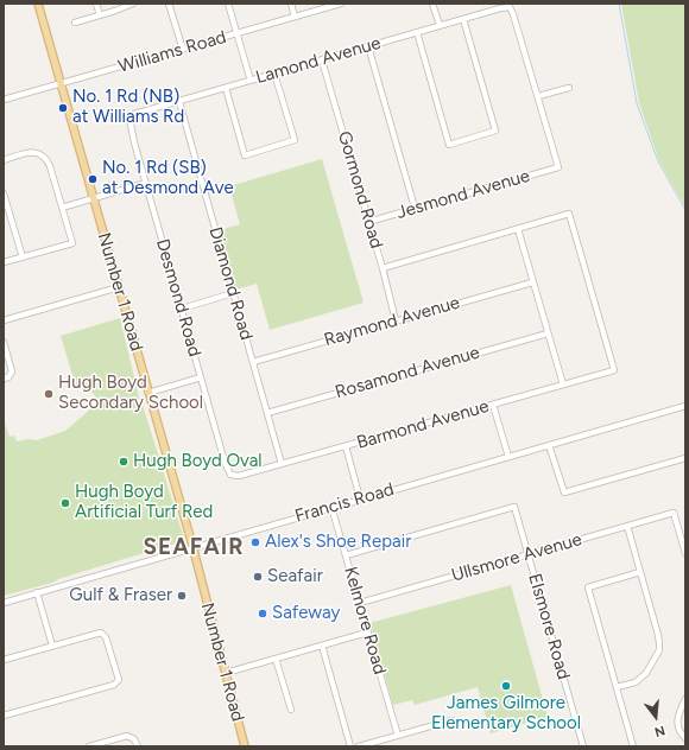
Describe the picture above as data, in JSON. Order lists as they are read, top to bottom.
{
  "streets": {
    "main road": ["Number 1 Road"],
    "street": [
      "Williams Road",
      "Lamond Avenue",
      "Gormond Road",
      "Jesmond Avenue",
      "Diamond Road",
      "Desmond Road",
      "Raymond Avenue",
      "Rosamond Avenue",
      "Barmond Avenue",
      "Francis Road",
      "Ullsmore Avenue",
      "Kelmore Road",
      "Elsmore Road"
    ]
  },
  "crossings": [
    ["Williams Road", "Number 1 Road"],
    ["Lamond Avenue", "Gormond Road"],
    ["Lamond Avenue", "Jesmond Avenue"],
    ["Lamond Avenue", "Diamond Road"],
    ["Lamond Avenue", "Desmond Road"],
    ["Gormond Road", "Jesmond Avenue"],
    ["Gormond Road", "Raymond Avenue"],
    ["Diamond Road", "Raymond Avenue"],
    ["Diamond Road", "Rosamond Avenue"],
    ["Diamond Road", "Barmond Avenue"],
    ["Number 1 Road", "Francis Road"],
    ["Desmond Road", "Barmond Avenue"],
    ["Francis Road", "Kelmore Road"],
    ["Ullsmore Avenue", "Kelmore Road"],
    ["Ullsmore Avenue", "Elsmore Road"],
    ["Kelmore Road", "Elsmore Road"]
  ],
  "districts": ["SEAFAIR"],
  "places": [
    "No. 1 Rd (NB) at Williams Rd",
    "No. 1 Rd (SB) at Desmond Ave",
    "Hugh Boyd Secondary School",
    "Hugh Boyd Oval",
    "Hugh Boyd Artificial Turf Red",
    "Alex's Shoe Repair",
    "Seafair",
    "Gulf & Fraser",
    "Safeway",
    "James Gilmore Elementary School"
  ],
  "north": "bottom"
}
